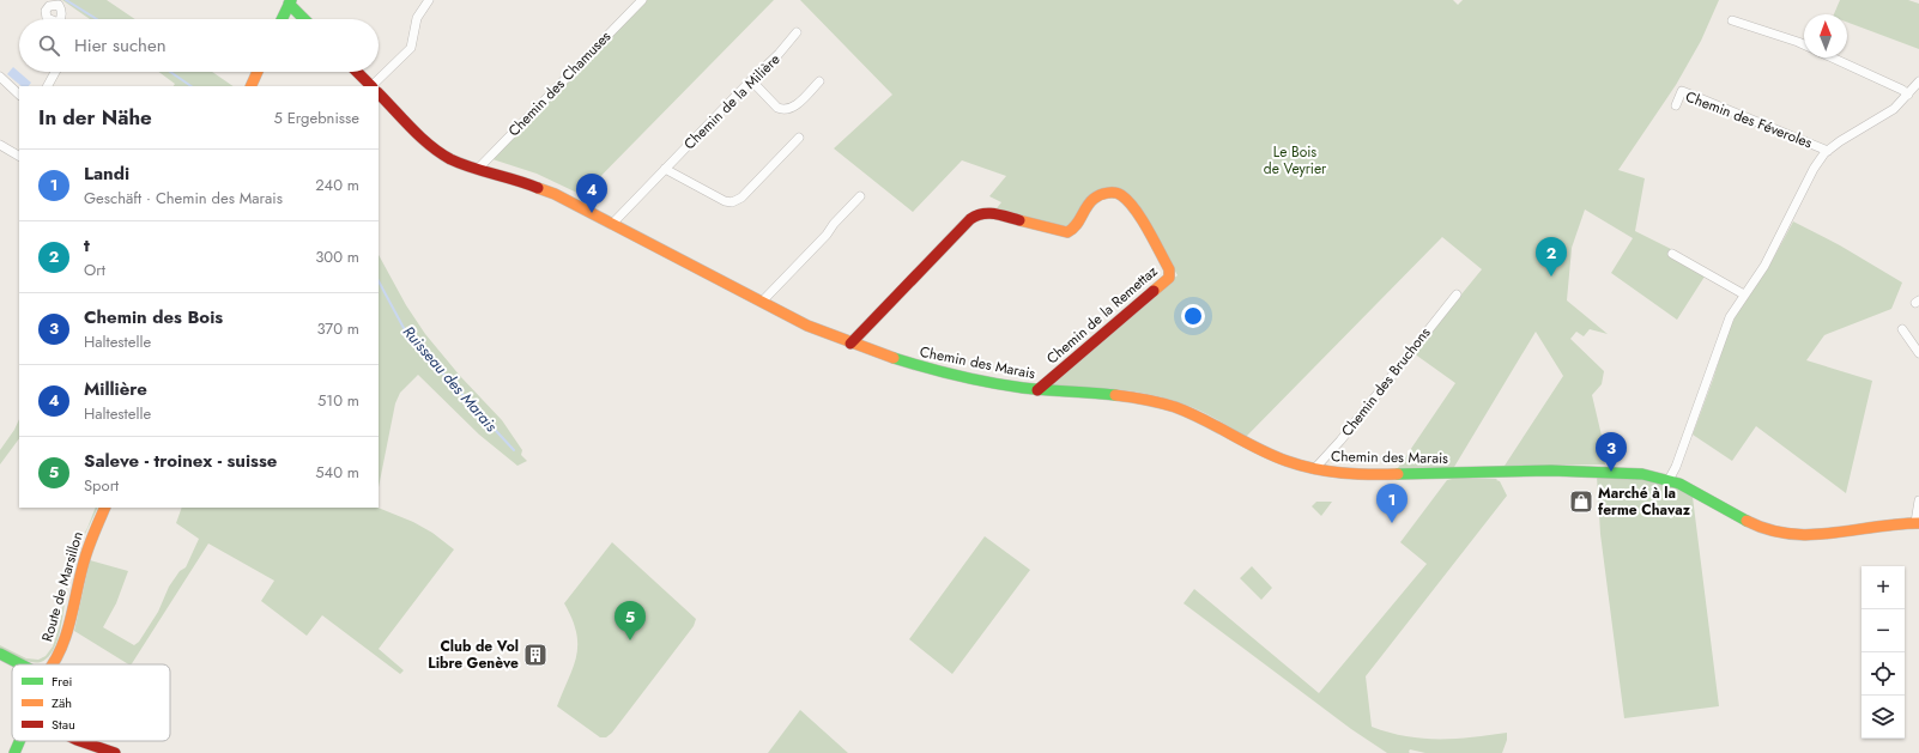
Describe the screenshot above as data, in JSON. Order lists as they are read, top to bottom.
{
  "streets": {
    "street": [
      "Chemin des Chamuses",
      "Chemin de la Milière",
      "Chemin des Féveroles",
      "Chemin de la Remettaz",
      "Chemin des Marais",
      "Chemin des Bruchons",
      "Route de Marsillon"
    ]
  },
  "crossings": [
    ["Chemin des Chamuses", "Chemin des Marais"],
    ["Chemin de la Milière", "Chemin des Marais"],
    ["Chemin de la Remettaz", "Chemin des Marais"],
    ["Chemin des Marais", "Chemin des Bruchons"]
  ],
  "water": ["Ruisseau des Marais"],
  "parks": ["Le Bois de Veyrier"],
  "places": {
    "shop": ["Marché à la ferme Chavaz"],
    "building": ["Club de Vol Libre Genève"]
  },
  "legend": ["Frei", "Zäh", "Stau"],
  "north": "top",
  "page": {
    "search": "Hier suchen",
    "heading": ["In der Nähe", "5 Ergebnisse"],
    "list": [
      {
        "mark": "1",
        "name": "Landi",
        "note": "Geschäft · Chemin des Marais",
        "value": "240 m"
      },
      {
        "mark": "2",
        "name": "t",
        "note": "Ort",
        "value": "300 m"
      },
      {
        "mark": "3",
        "name": "Chemin des Bois",
        "note": "Haltestelle",
        "value": "370 m"
      },
      {
        "mark": "4",
        "name": "Millière",
        "note": "Haltestelle",
        "value": "510 m"
      },
      {
        "mark": "5",
        "name": "Saleve - troinex - suisse",
        "note": "Sport",
        "value": "540 m"
      }
    ],
    "pins": [
      "4",
      "2",
      "3",
      "1",
      "5"
    ],
    "map_buttons": ["+", "−"]
  }
}
